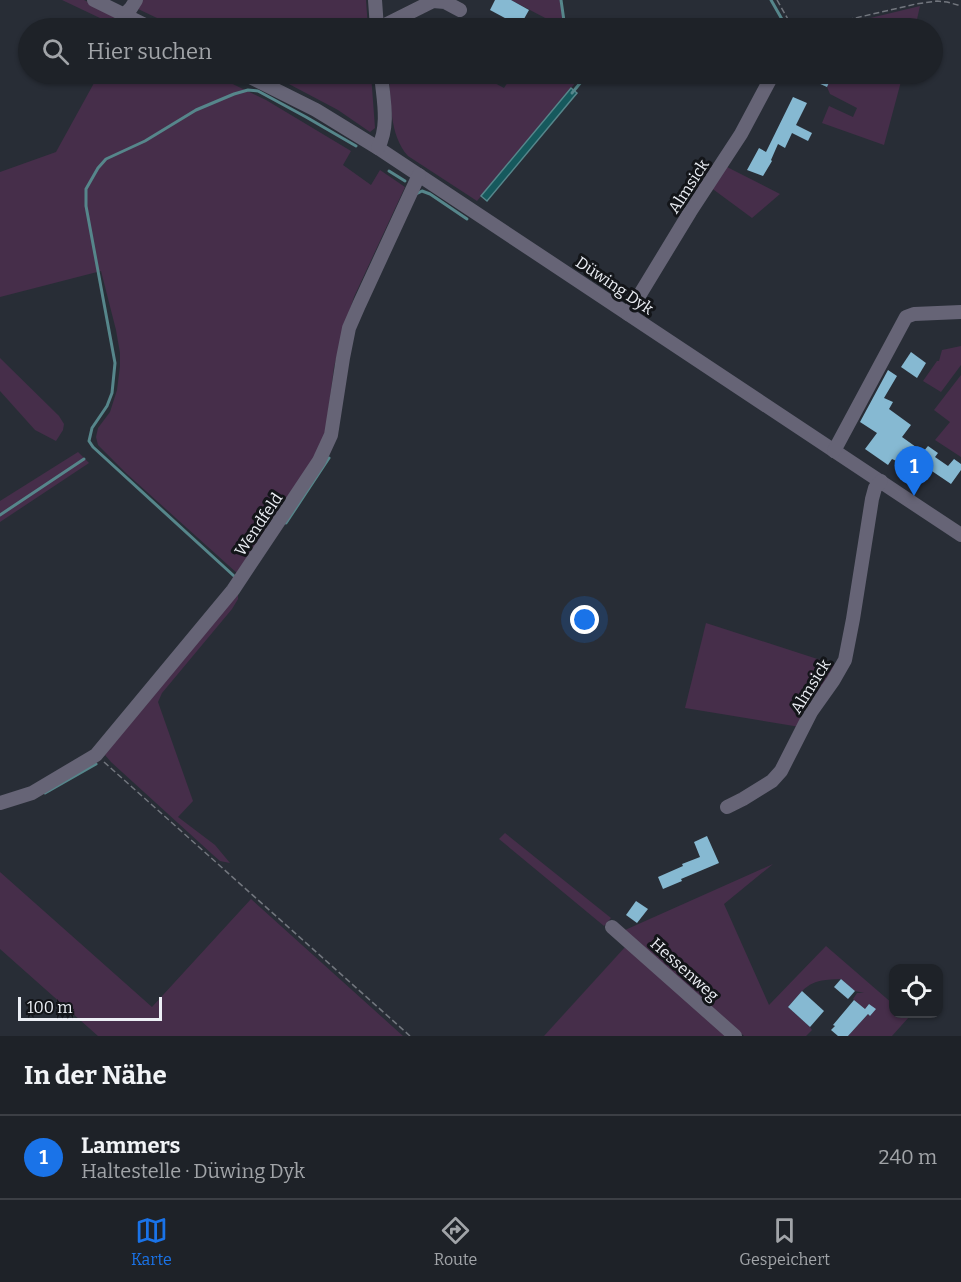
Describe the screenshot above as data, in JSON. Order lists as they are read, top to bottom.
{
  "streets": {
    "street": [
      "Almsick",
      "Düwing Dyk",
      "Wendfeld",
      "Hessenweg"
    ]
  },
  "crossings": [
    ["Almsick", "Düwing Dyk"],
    ["Düwing Dyk", "Wendfeld"]
  ],
  "scale_bar": "100 m",
  "page": {
    "search": "Hier suchen",
    "pins": "1",
    "scale": "100 m",
    "heading": "In der Nähe",
    "list": [
      {
        "mark": "1",
        "name": "Lammers",
        "note": "Haltestelle · Düwing Dyk",
        "value": "240 m"
      }
    ],
    "nav": ["Karte", "Route", "Gespeichert"]
  }
}
